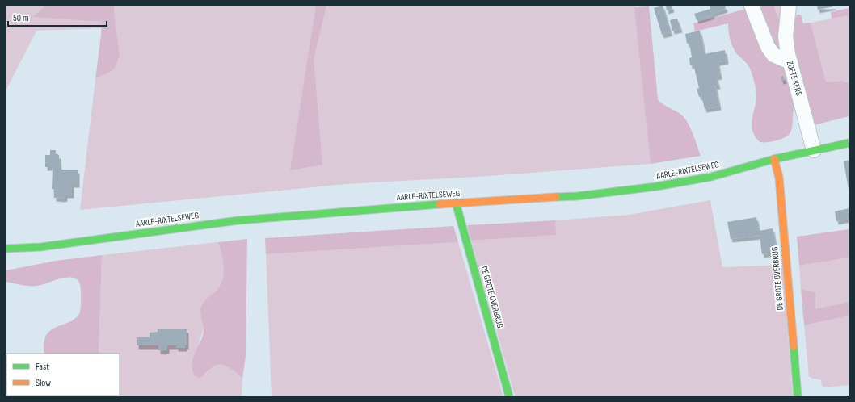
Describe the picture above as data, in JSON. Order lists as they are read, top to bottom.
{
  "streets": {
    "street": ["ZOETE KERS", "AARLE-RIXTELSEWEG", "DE GROTE OVERBRUG"]
  },
  "crossings": [
    ["ZOETE KERS", "AARLE-RIXTELSEWEG"],
    ["AARLE-RIXTELSEWEG", "DE GROTE OVERBRUG"]
  ],
  "legend": ["Fast", "Slow"],
  "scale_bar": "50 m"
}
